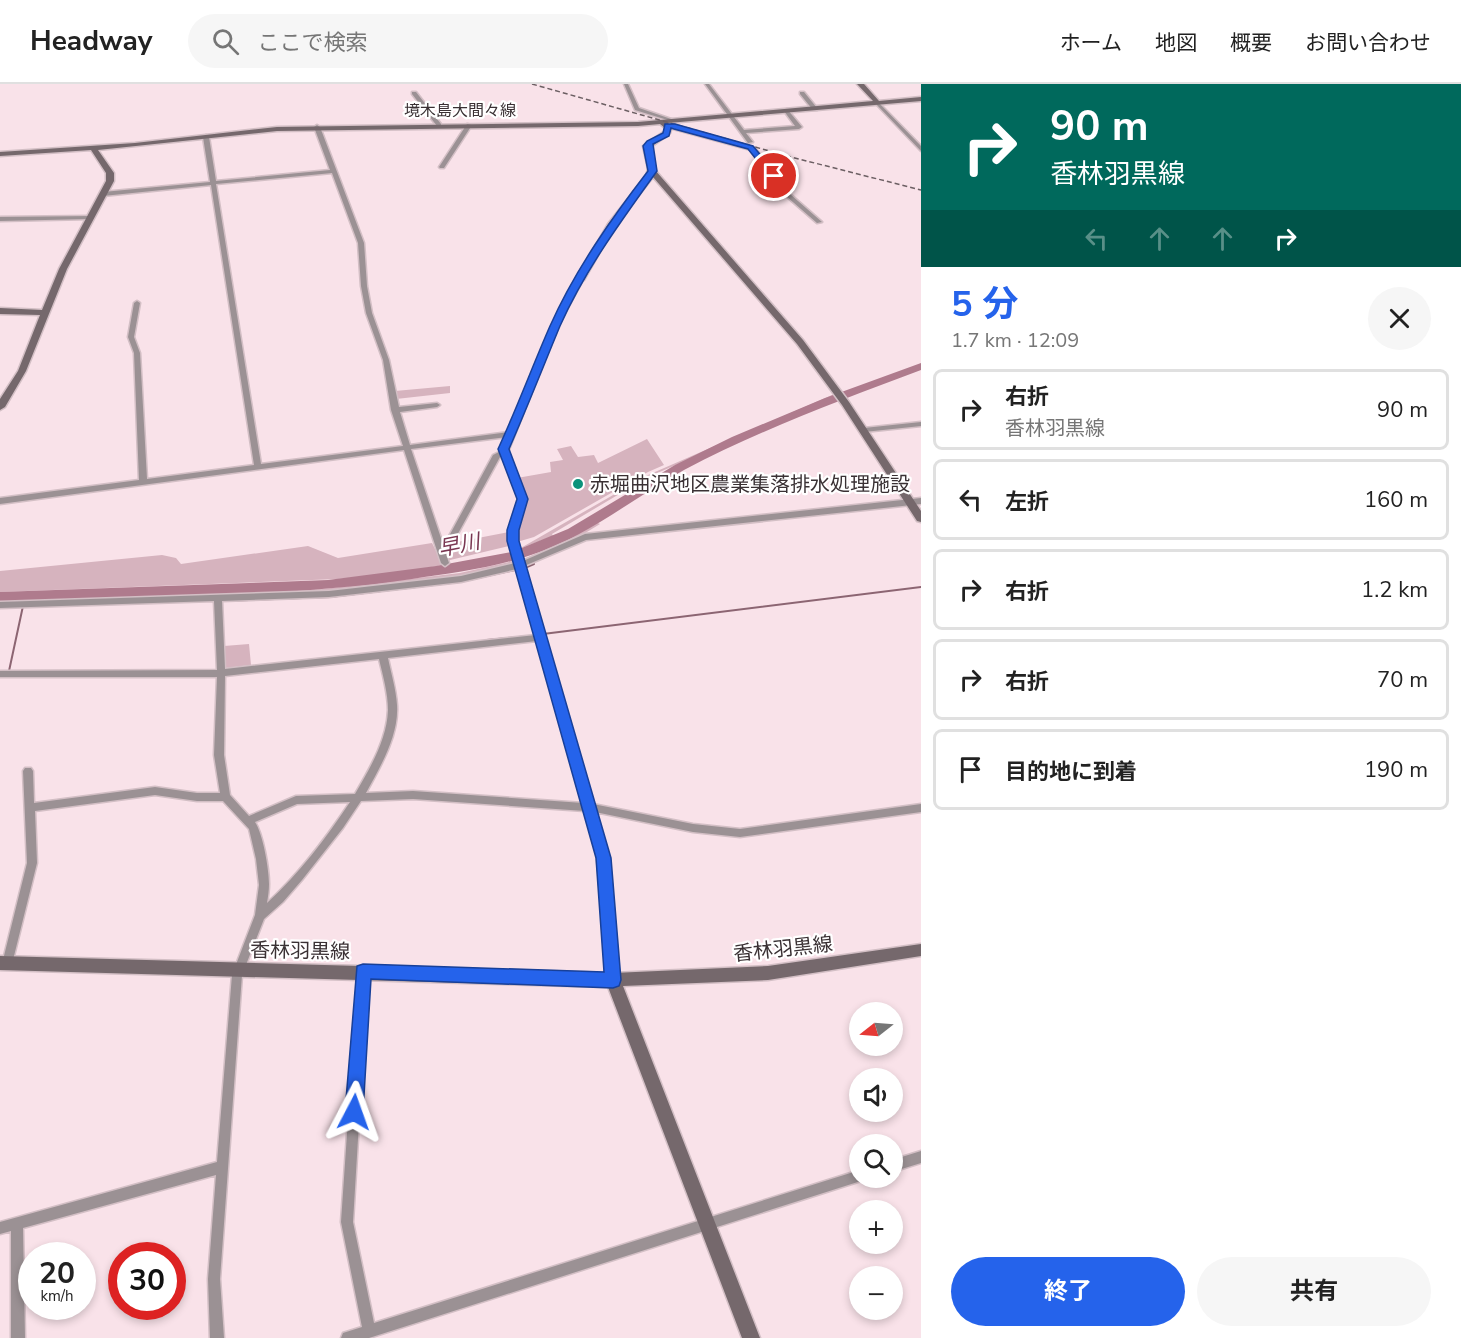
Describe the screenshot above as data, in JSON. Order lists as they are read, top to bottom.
{
  "streets": {
    "street": ["境木島大間々線", "香林羽黒線"]
  },
  "water": ["早川"],
  "places": ["赤堀曲沢地区農業集落排水処理施設"],
  "north": "left",
  "page": {
    "header": "Headway",
    "search": "ここで検索",
    "nav": [
      "ホーム",
      "地図",
      "概要",
      "お問い合わせ"
    ],
    "turn": ["90 m", "香林羽黒線"],
    "heading": ["5 分", "1.7 km · 12:09"],
    "list": [
      {
        "name": "右折",
        "note": "香林羽黒線",
        "value": "90 m"
      },
      {
        "name": "左折",
        "value": "160 m"
      },
      {
        "name": "右折",
        "value": "1.2 km"
      },
      {
        "name": "右折",
        "value": "70 m"
      },
      {
        "name": "目的地に到着",
        "value": "190 m"
      }
    ],
    "map_buttons": ["+", "−"],
    "speed": "20 km/h",
    "limit": "30",
    "buttons": ["終了", "共有"]
  }
}
